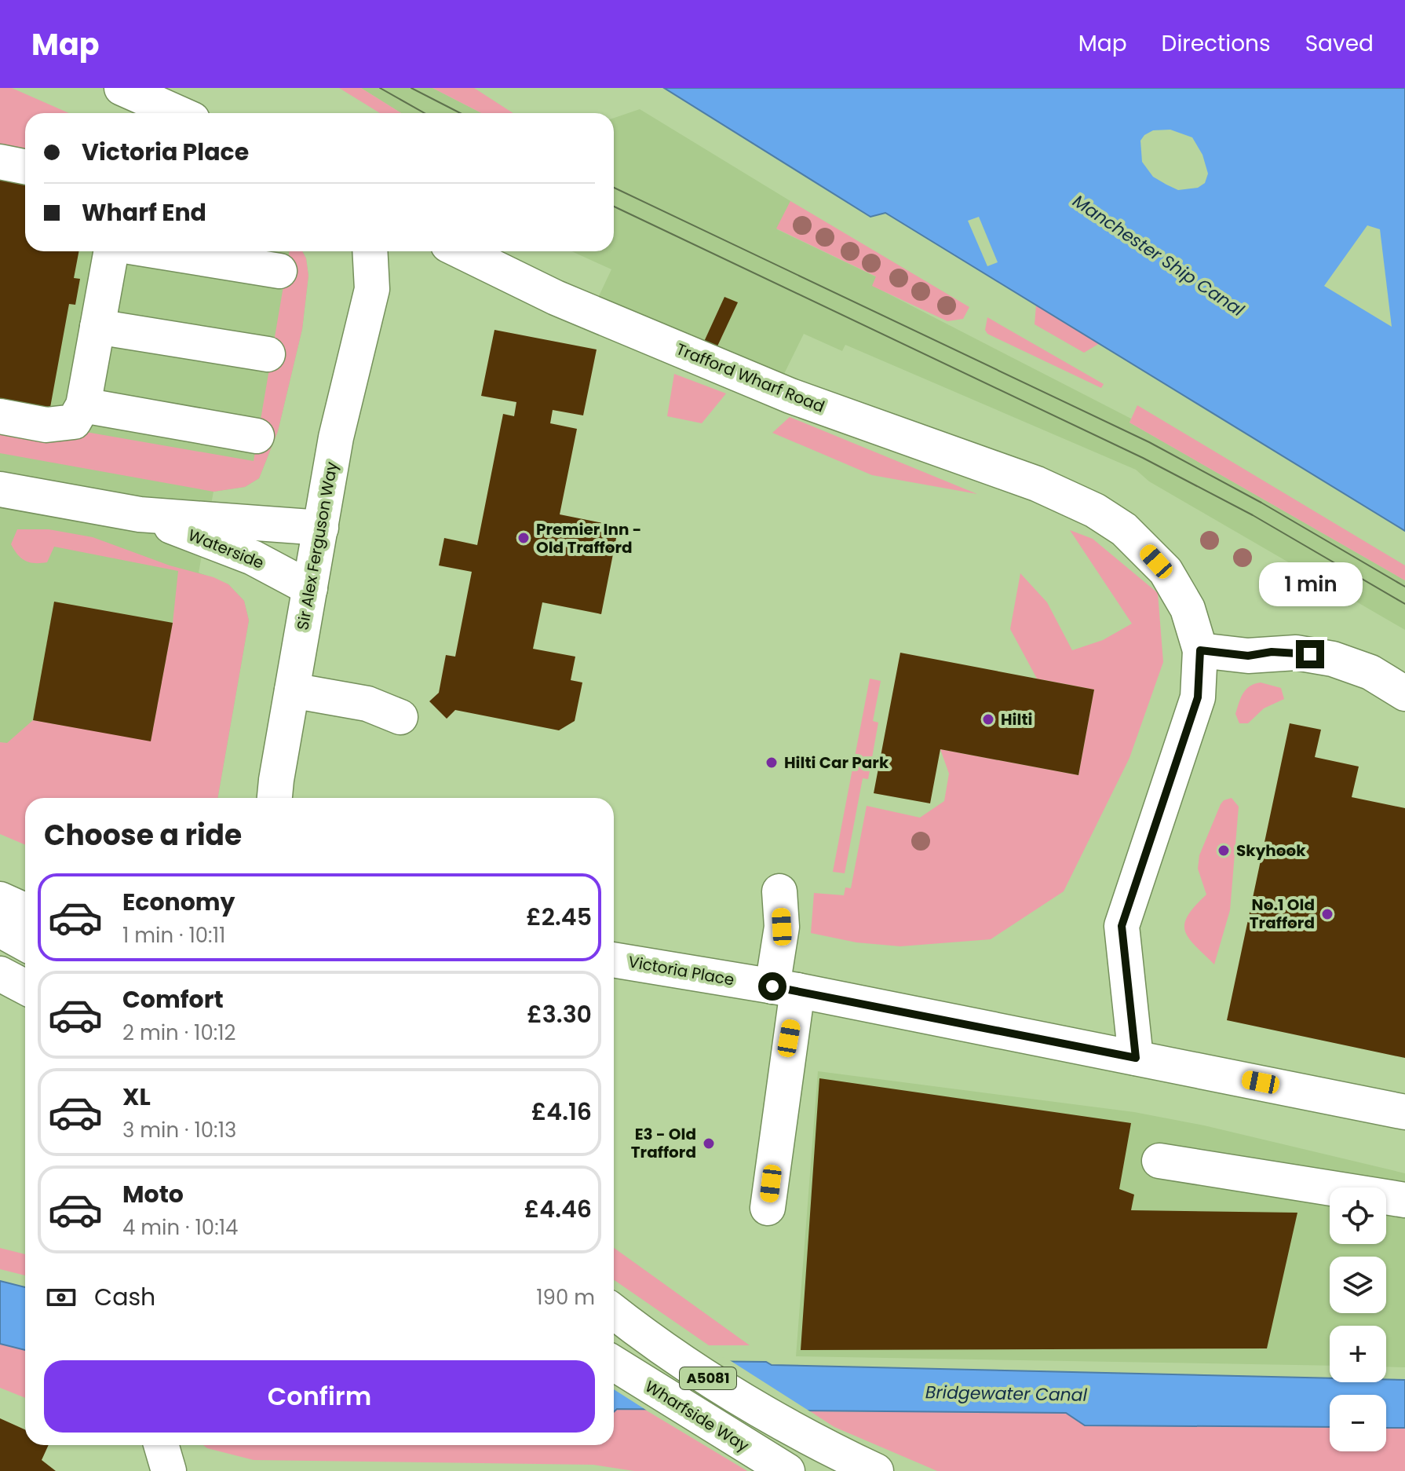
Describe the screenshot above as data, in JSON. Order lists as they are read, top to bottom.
{
  "streets": {
    "main road": [
      "Trafford Wharf Road",
      "Sir Alex Ferguson Way",
      "Waterside",
      "Victoria Place",
      "A5081",
      "Wharfside Way"
    ]
  },
  "crossings": [
    ["Trafford Wharf Road", "Victoria Place"],
    ["Sir Alex Ferguson Way", "Waterside"]
  ],
  "water": ["Manchester Ship Canal", "Bridgewater Canal"],
  "places": [
    "Premier Inn - Old Trafford",
    "Hilti",
    "Hilti Car Park",
    "Skyhook",
    "No.1 Old Trafford",
    "E3 - Old Trafford"
  ],
  "page": {
    "header": "Map",
    "nav": ["Map", "Directions", "Saved"],
    "banner": ["Victoria Place", "Wharf End"],
    "bubble": "1 min",
    "heading": "Choose a ride",
    "list": [
      {
        "name": "Economy",
        "note": "1 min · 10:11",
        "value": "£2.45"
      },
      {
        "name": "Comfort",
        "note": "2 min · 10:12",
        "value": "£3.30"
      },
      {
        "name": "XL",
        "note": "3 min · 10:13",
        "value": "£4.16"
      },
      {
        "name": "Moto",
        "note": "4 min · 10:14",
        "value": "£4.46"
      }
    ],
    "map_buttons": ["+", "−"],
    "pay": ["Cash", "190 m"],
    "buttons": "Confirm"
  }
}
